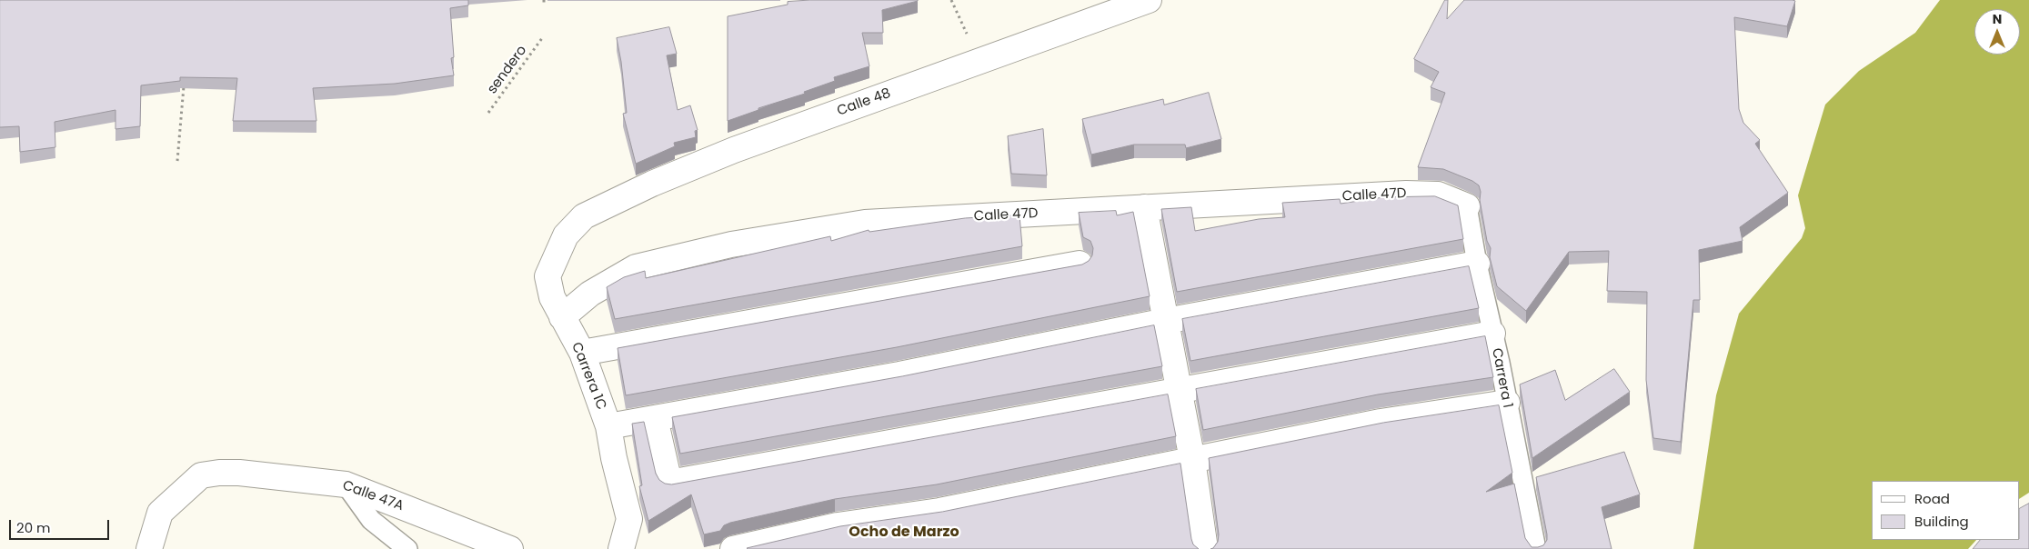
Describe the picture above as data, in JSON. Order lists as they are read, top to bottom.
{
  "streets": {
    "street": [
      "Calle 48",
      "Calle 47D",
      "Carrera 1C",
      "Calle 47A"
    ],
    "lane": ["Carrera 1"],
    "path": ["sendero"]
  },
  "crossings": [
    ["Calle 48", "Carrera 1C"],
    ["Calle 47D", "Carrera 1C"],
    ["Calle 47D", "Carrera 1"]
  ],
  "districts": ["Ocho de Marzo"],
  "legend": ["Road", "Building"],
  "scale_bar": "20 m",
  "north": "top"
}
